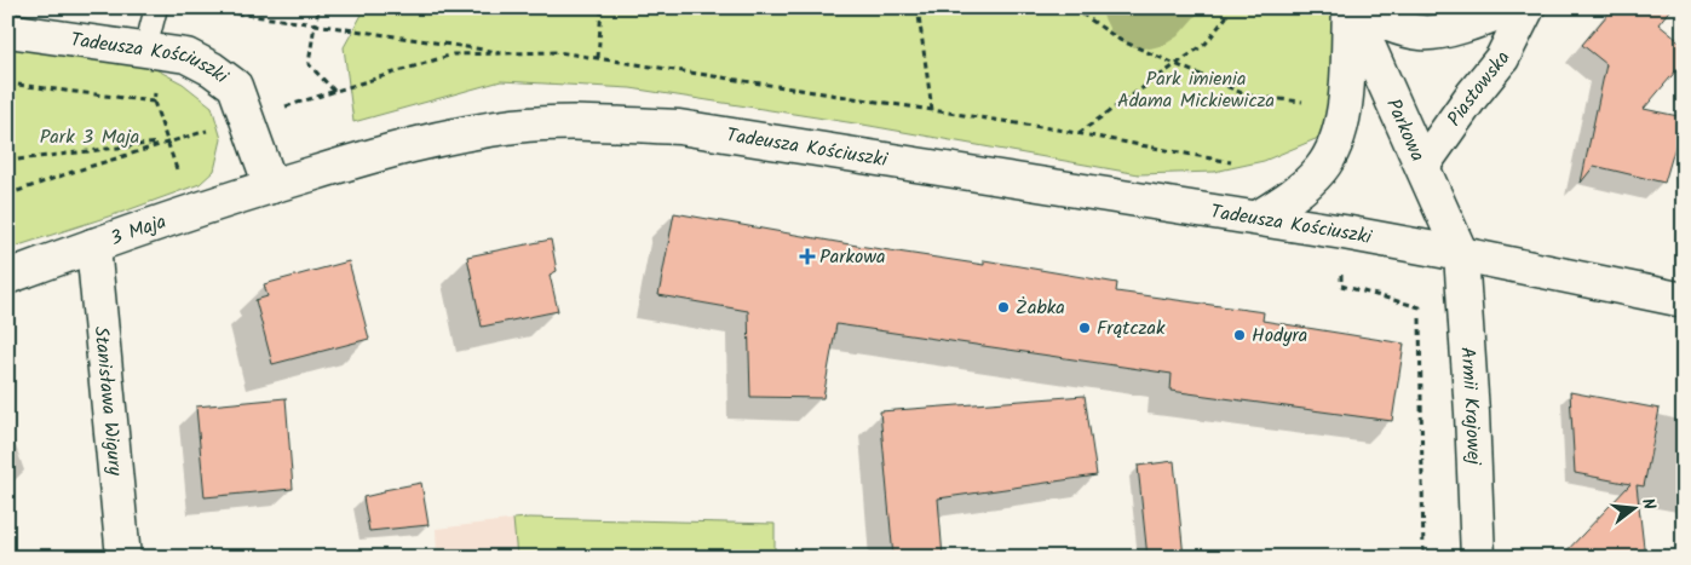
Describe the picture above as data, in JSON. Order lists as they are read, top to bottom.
{
  "streets": {
    "street": [
      "Tadeusza Kościuszki",
      "Piastowska",
      "Parkowa",
      "3 Maja",
      "Stanisława Wigury",
      "Armii Krajowej"
    ]
  },
  "crossings": [
    ["Tadeusza Kościuszki", "Parkowa"],
    ["Tadeusza Kościuszki", "3 Maja"],
    ["Tadeusza Kościuszki", "Armii Krajowej"],
    ["Piastowska", "Parkowa"],
    ["Parkowa", "Armii Krajowej"],
    ["3 Maja", "Stanisława Wigury"]
  ],
  "parks": ["Park imienia Adama Mickiewicza", "Park 3 Maja"],
  "places": {
    "health": ["Parkowa"],
    "other": ["Żabka", "Frątczak", "Hodyra"]
  },
  "north": "right"
}
